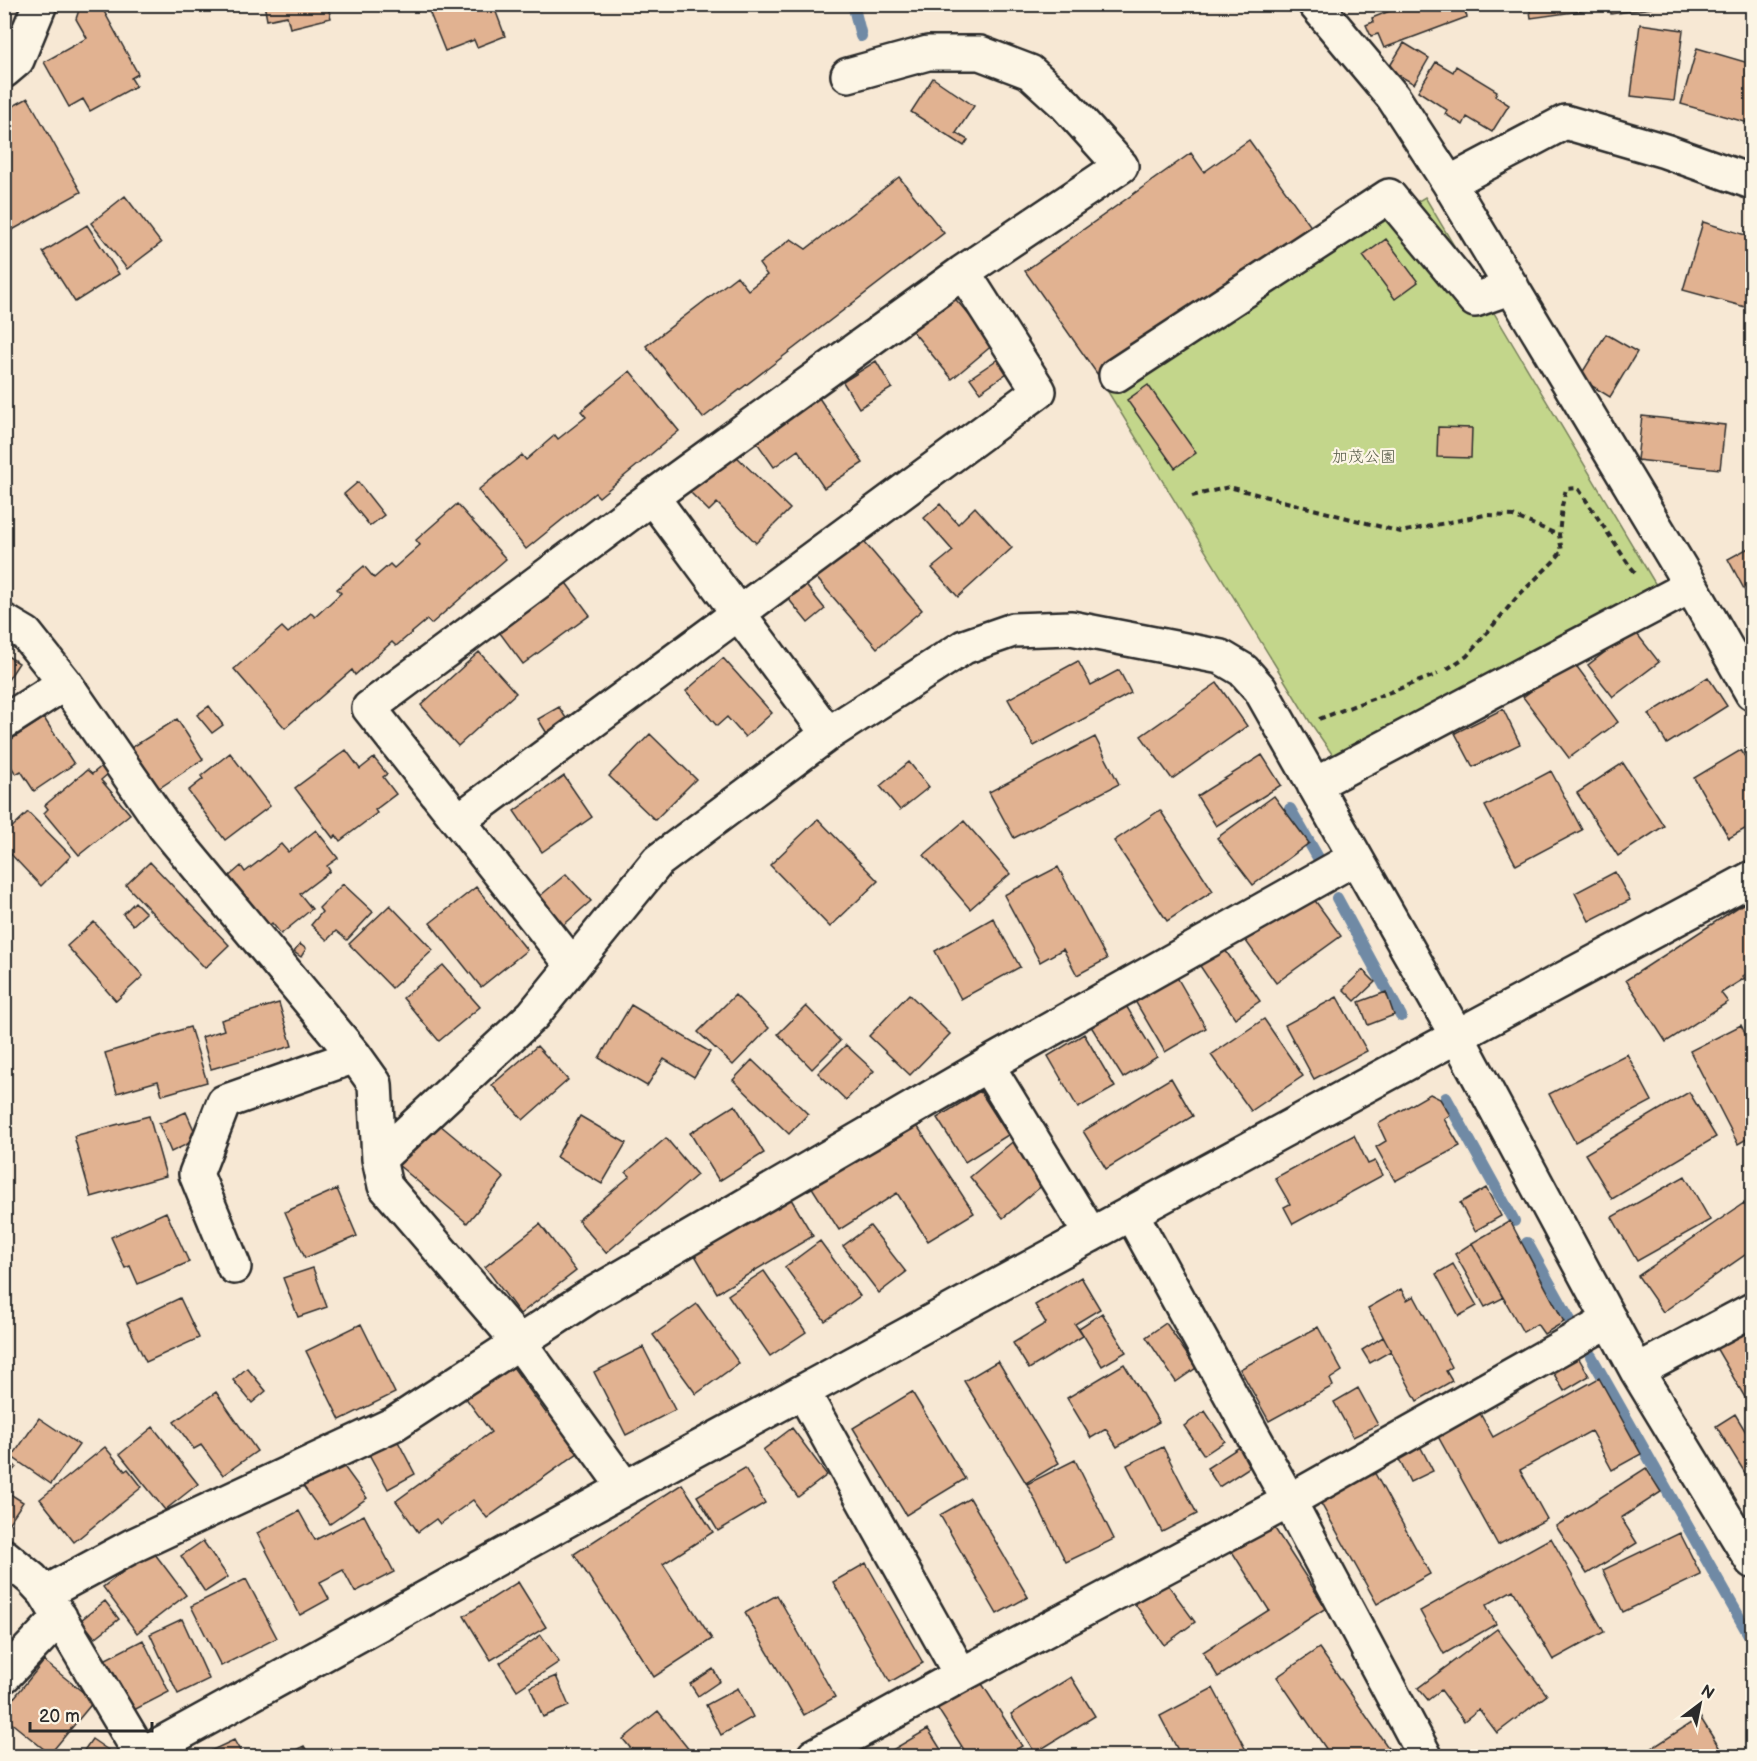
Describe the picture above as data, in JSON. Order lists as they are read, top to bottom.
{
  "parks": ["加茂公園"],
  "scale_bar": "20 m",
  "north": "top right"
}
